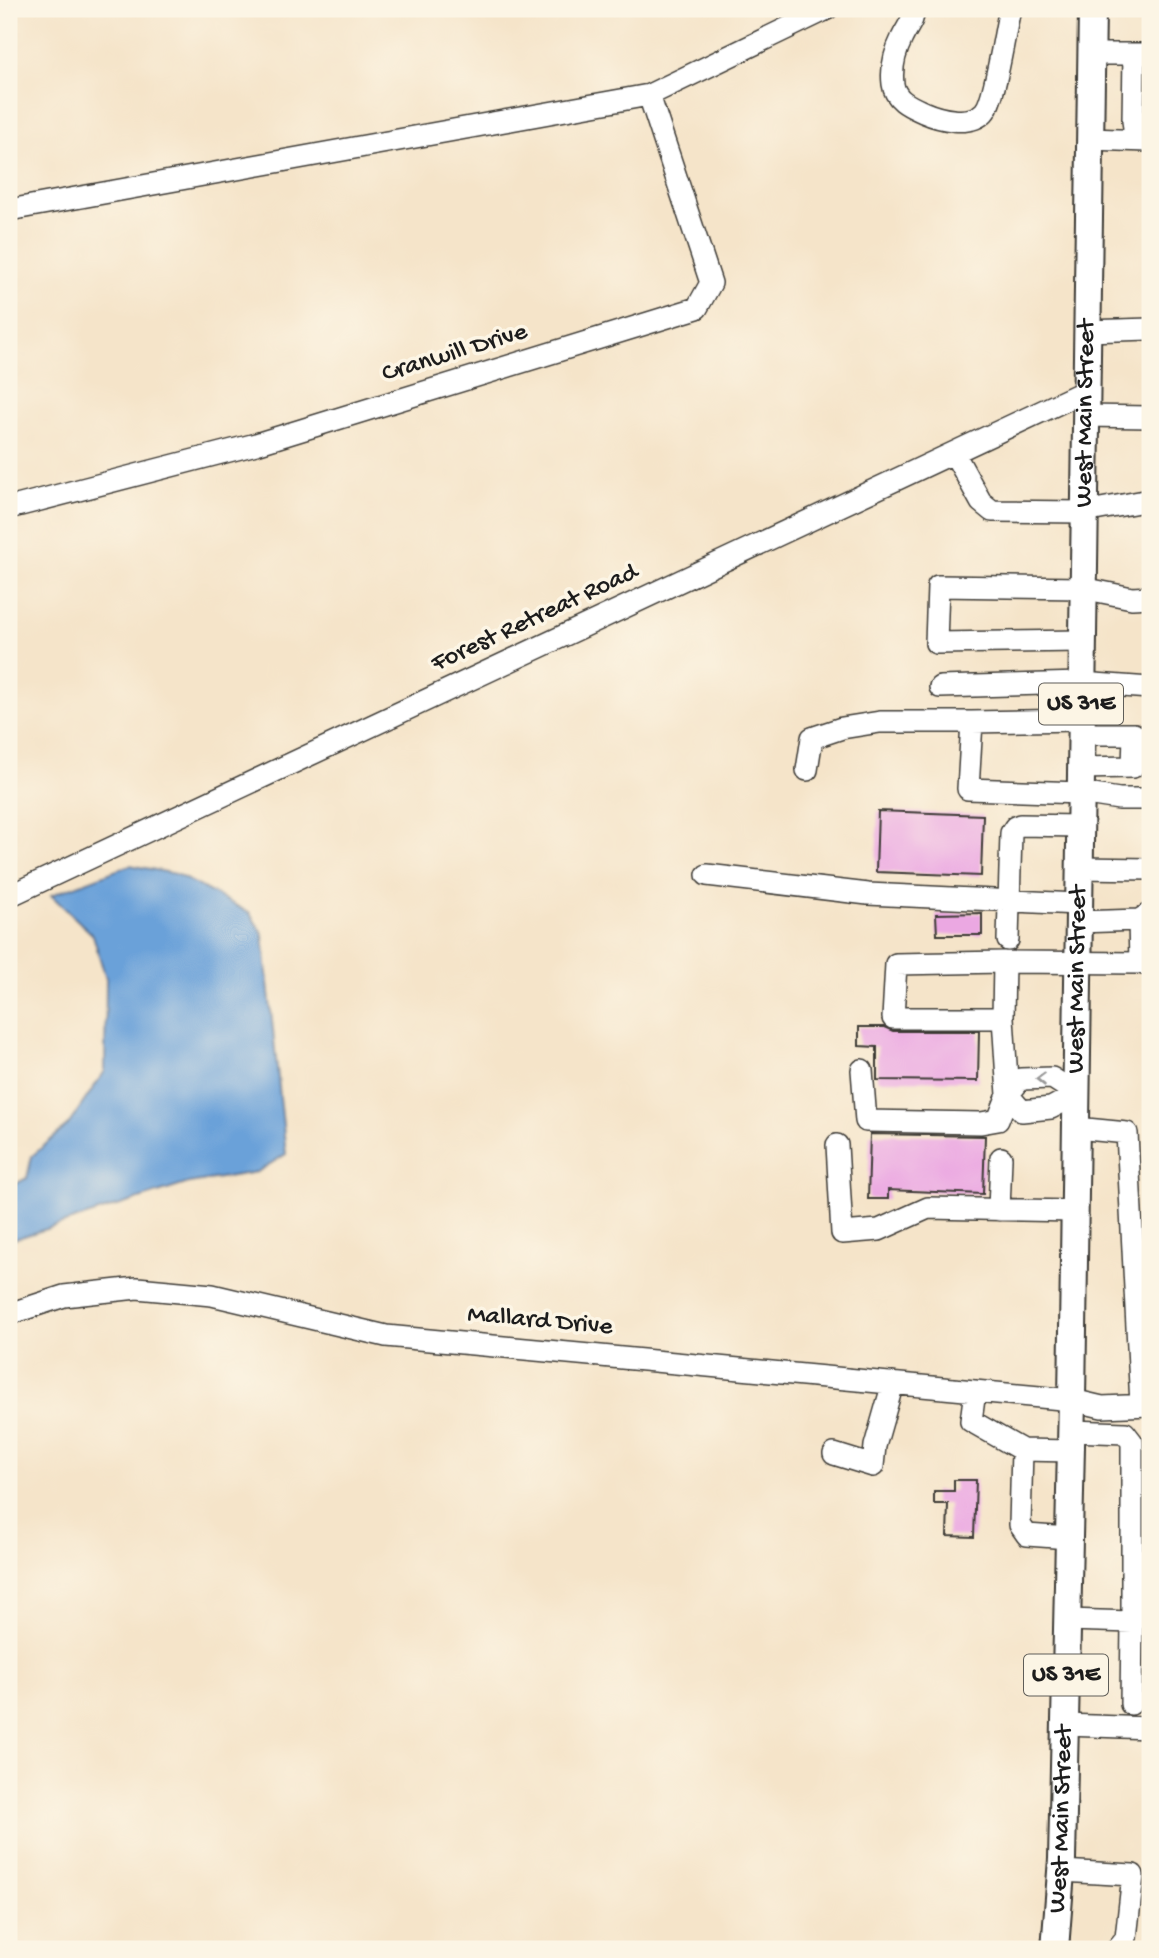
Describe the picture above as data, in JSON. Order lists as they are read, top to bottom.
{
  "streets": {
    "main road": ["West Main Street", "US 31E"],
    "street": ["Cranwill Drive", "Forest Retreat Road", "Mallard Drive"]
  },
  "crossings": [
    ["West Main Street", "Forest Retreat Road"],
    ["West Main Street", "Mallard Drive"]
  ]
}
